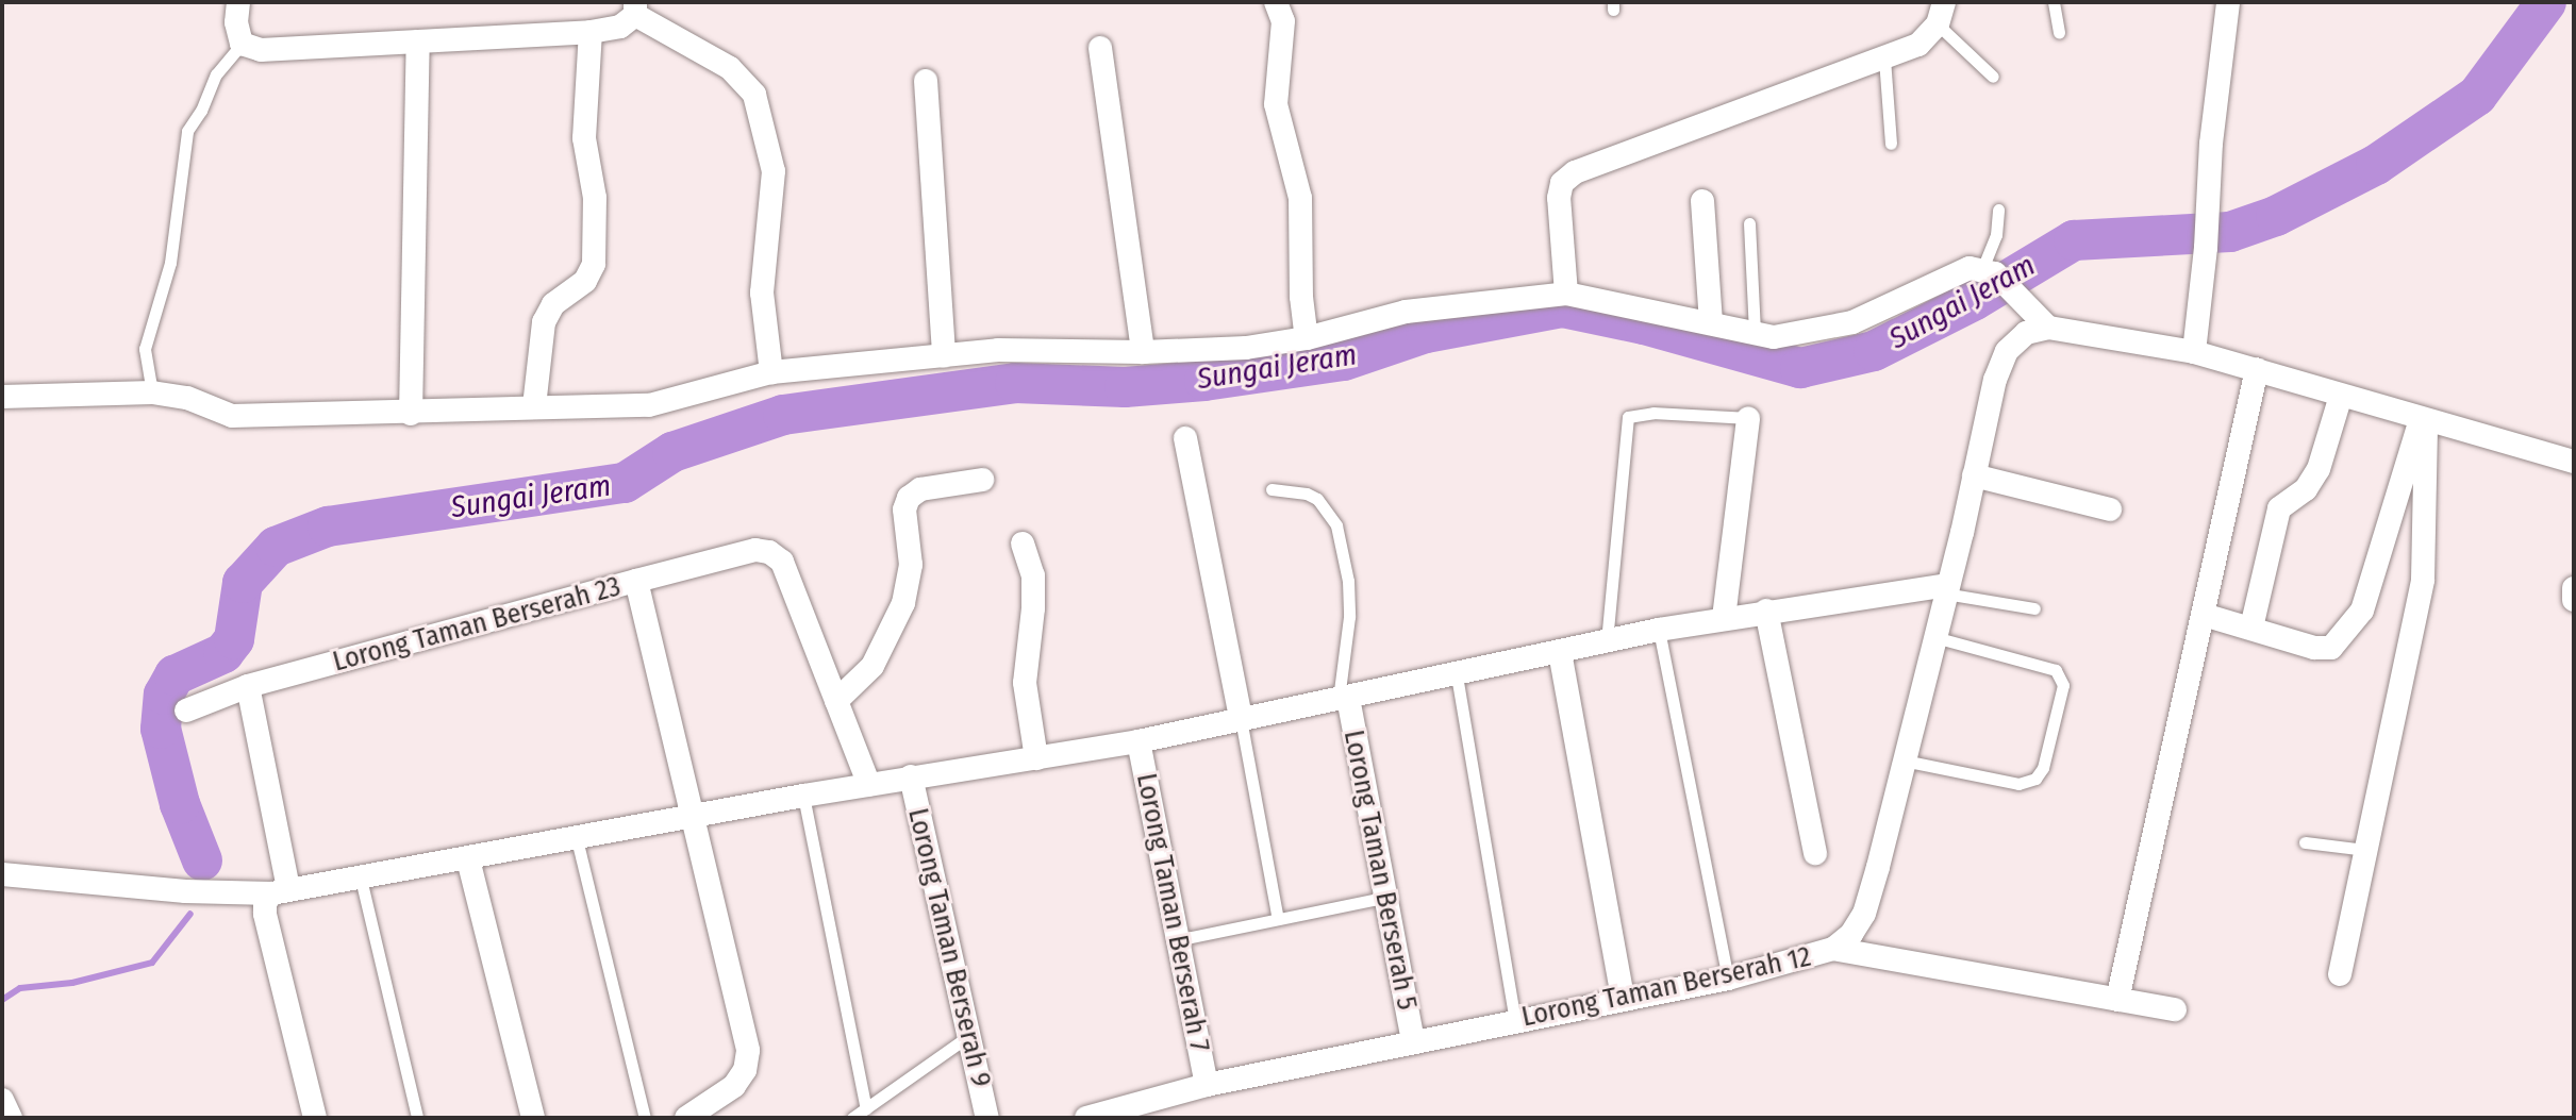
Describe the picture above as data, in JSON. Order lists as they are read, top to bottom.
{
  "streets": {
    "street": [
      "Lorong Taman Berserah 23",
      "Lorong Taman Berserah 5",
      "Lorong Taman Berserah 7",
      "Lorong Taman Berserah 9",
      "Lorong Taman Berserah 12"
    ]
  },
  "crossings": [
    ["Lorong Taman Berserah 5", "Lorong Taman Berserah 12"],
    ["Lorong Taman Berserah 7", "Lorong Taman Berserah 12"]
  ],
  "water": ["Sungai Jeram"]
}
